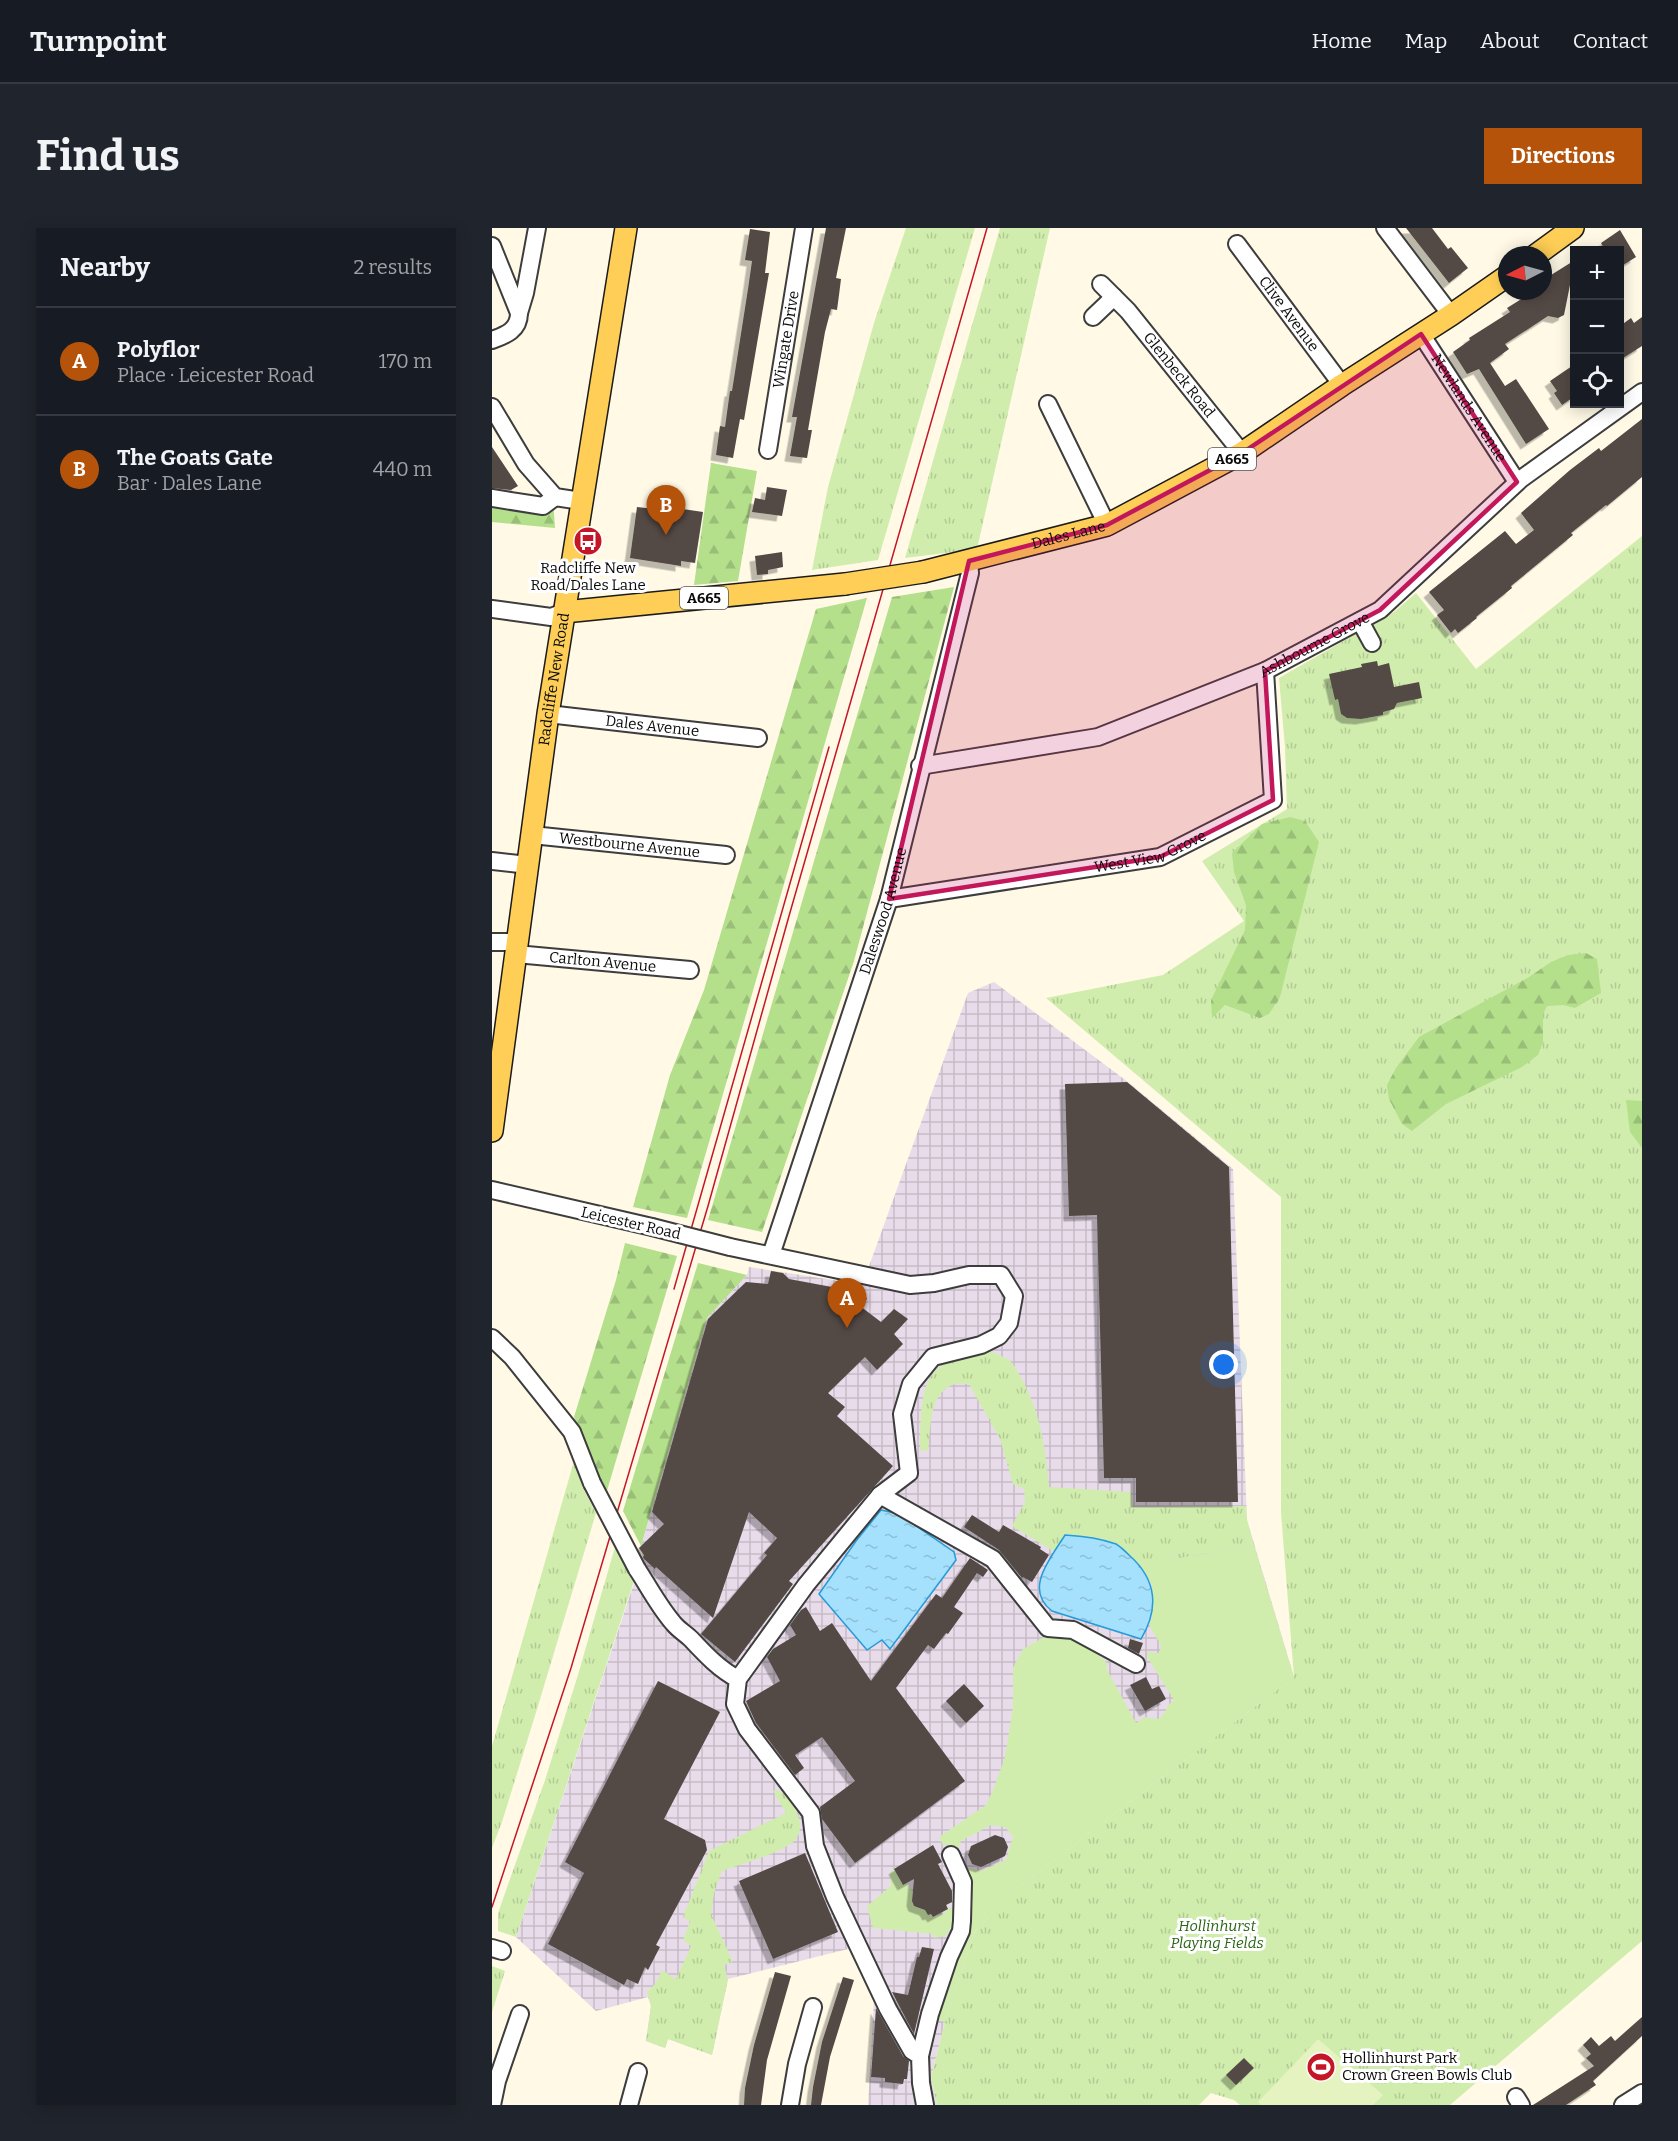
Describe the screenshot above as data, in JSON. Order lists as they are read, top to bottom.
{
  "streets": {
    "main road": ["A665", "Dales Lane", "Radcliffe New Road"],
    "street": [
      "Clive Avenue",
      "Wingate Drive",
      "Glenbeck Road",
      "Newlands Avenue",
      "Ashbourne Grove",
      "Dales Avenue",
      "Westbourne Avenue",
      "West View Grove",
      "Daleswood Avenue",
      "Carlton Avenue",
      "Leicester Road"
    ]
  },
  "crossings": [
    ["Clive Avenue", "Dales Lane"],
    ["Glenbeck Road", "Dales Lane"],
    ["Newlands Avenue", "Dales Lane"],
    ["Newlands Avenue", "Ashbourne Grove"],
    ["Dales Lane", "Radcliffe New Road"],
    ["Dales Lane", "Daleswood Avenue"],
    ["Ashbourne Grove", "West View Grove"],
    ["Ashbourne Grove", "Daleswood Avenue"],
    ["Radcliffe New Road", "Dales Avenue"],
    ["Radcliffe New Road", "Westbourne Avenue"],
    ["Radcliffe New Road", "Carlton Avenue"],
    ["West View Grove", "Daleswood Avenue"],
    ["Daleswood Avenue", "Leicester Road"]
  ],
  "parks": ["Hollinhurst Playing Fields"],
  "places": {
    "bus stop": ["Radcliffe New Road/Dales Lane"],
    "sports": ["Hollinhurst Park Crown Green Bowls Club"]
  },
  "north": "left",
  "page": {
    "header": "Turnpoint",
    "nav": [
      "Home",
      "Map",
      "About",
      "Contact"
    ],
    "buttons": "Directions",
    "title": "Find us",
    "heading": ["Nearby", "2 results"],
    "map_buttons": ["+", "−"],
    "list": [
      {
        "mark": "A",
        "name": "Polyflor",
        "note": "Place · Leicester Road",
        "value": "170 m"
      },
      {
        "mark": "B",
        "name": "The Goats Gate",
        "note": "Bar · Dales Lane",
        "value": "440 m"
      }
    ],
    "pins": ["B", "A"]
  }
}
